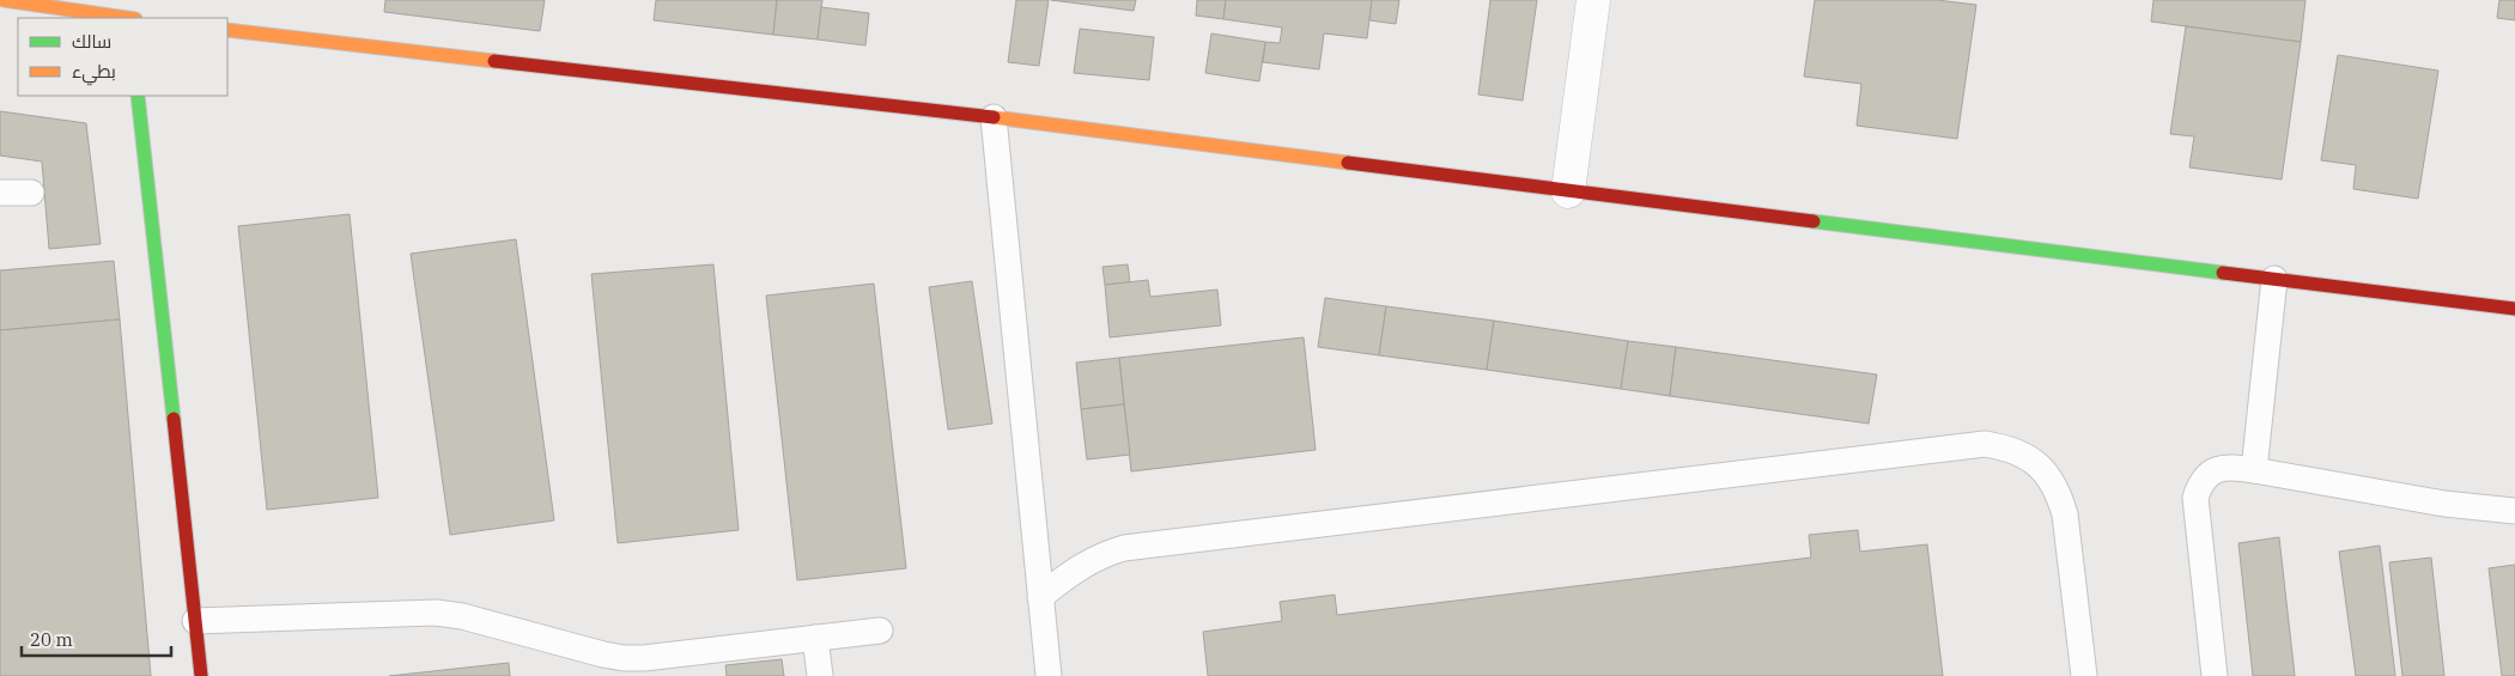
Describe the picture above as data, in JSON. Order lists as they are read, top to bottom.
{
  "legend": ["سالك", "بطيء"],
  "scale_bar": "20 m"
}
